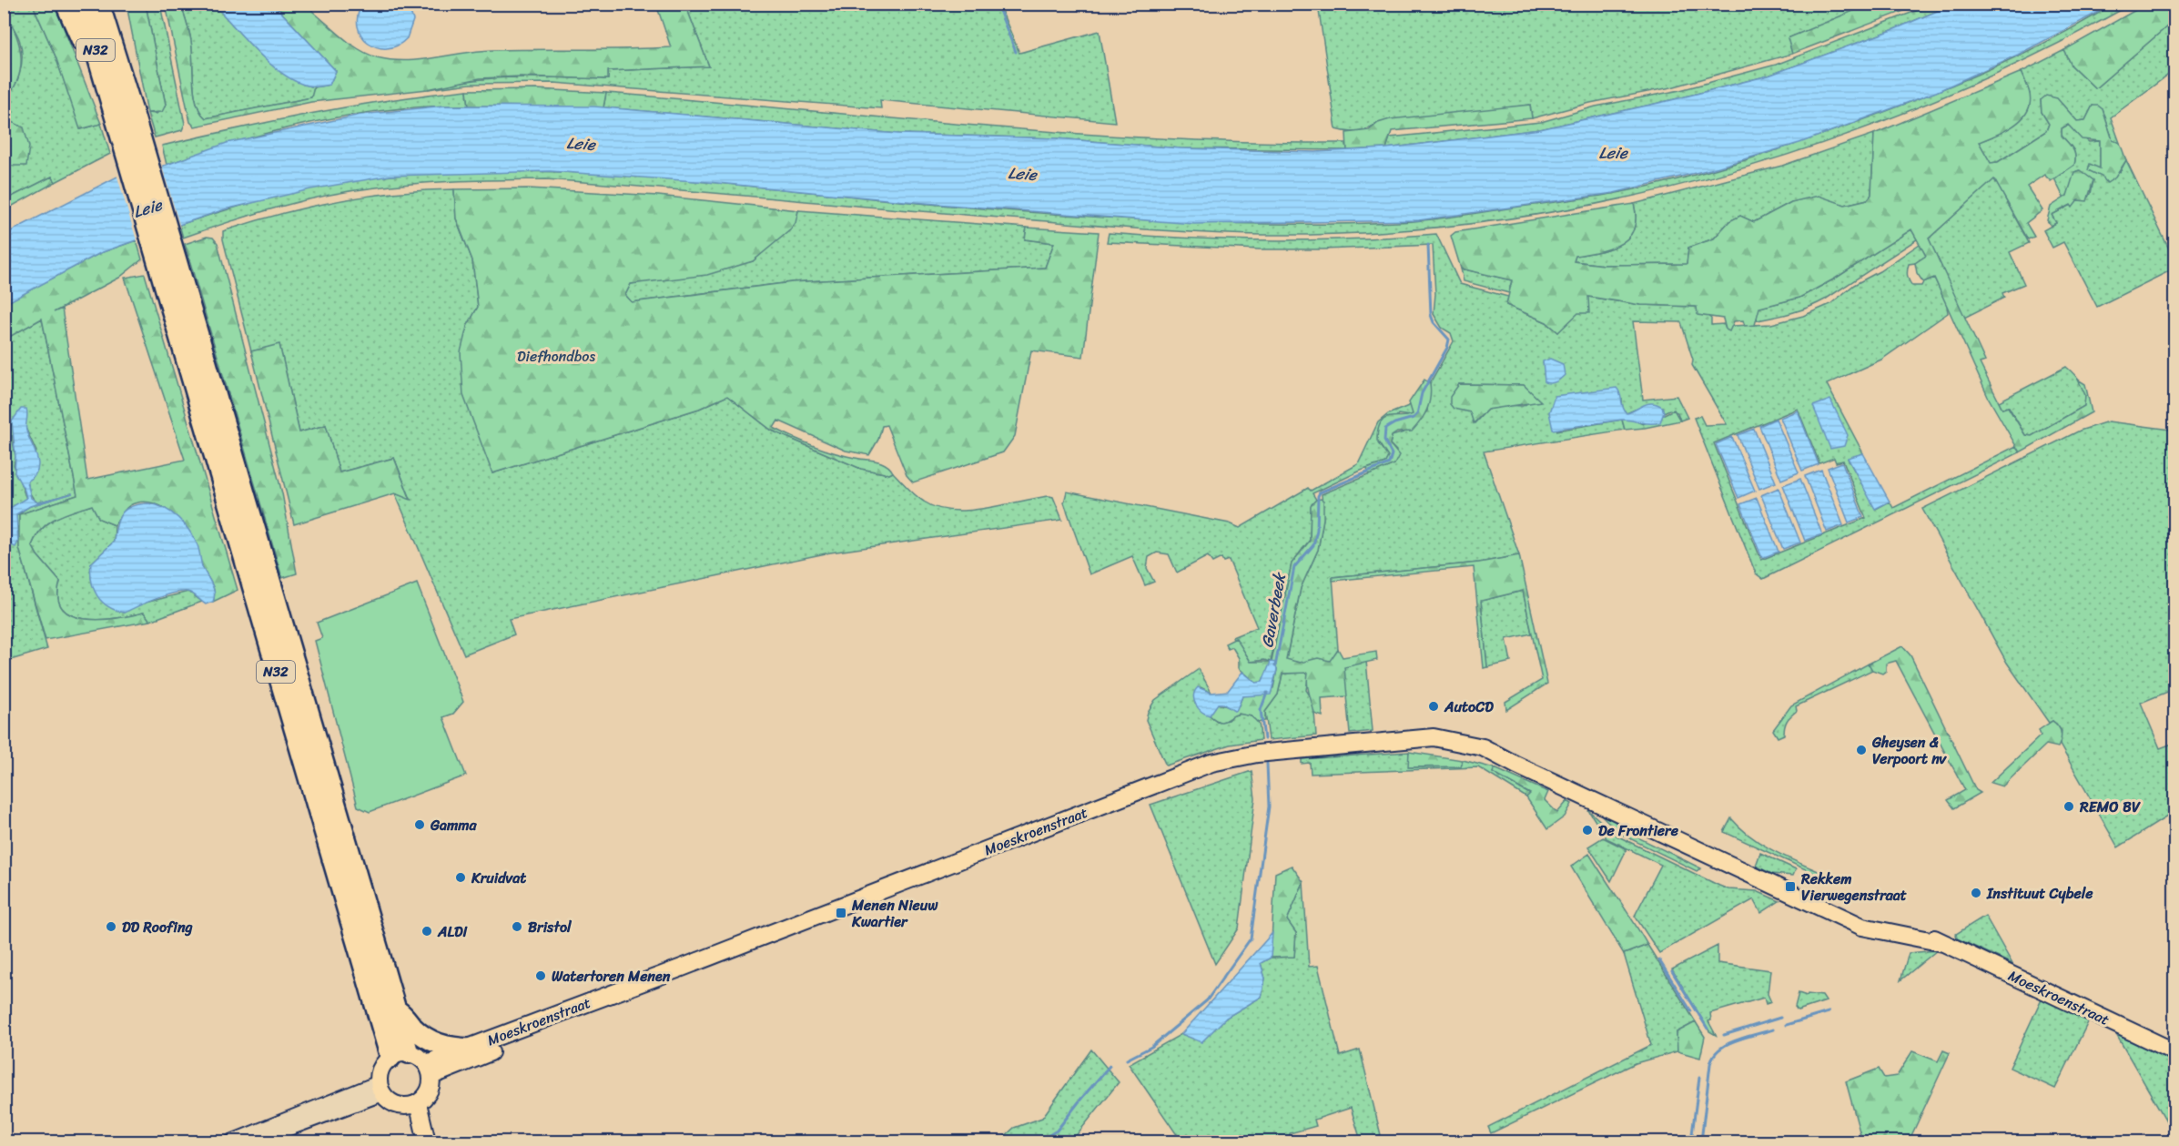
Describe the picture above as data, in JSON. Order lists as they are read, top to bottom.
{
  "streets": {
    "highway": ["N32"],
    "main road": ["Moeskroenstraat"]
  },
  "crossings": [
    ["N32", "Moeskroenstraat"]
  ],
  "water": ["Leie", "Gaverbeek"],
  "parks": ["Diefhondbos"],
  "places": {
    "other": [
      "AutoCD",
      "Gheysen & Verpoort nv",
      "REMO BV",
      "Gamma",
      "De Frontiere",
      "Kruidvat",
      "Instituut Cybele",
      "DD Roofing",
      "Bristol",
      "ALDI",
      "Watertoren Menen"
    ],
    "transit": ["Rekkem Vierwegenstraat", "Menen Nieuw Kwartier"]
  }
}
